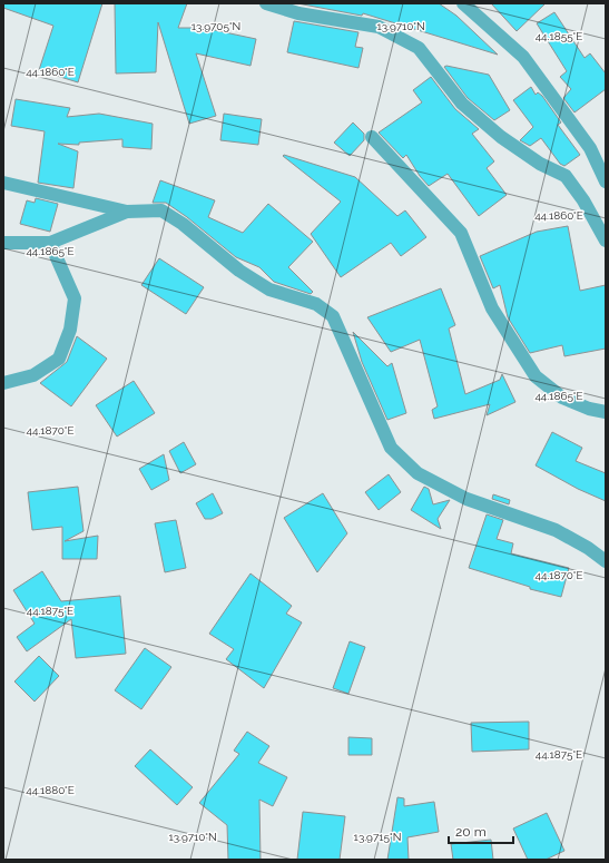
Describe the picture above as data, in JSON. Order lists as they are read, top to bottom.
{
  "scale_bar": "20 m",
  "coordinates": [
    "13.9705°N",
    "13.9710°N",
    "44.1855°E",
    "44.1860°E",
    "44.1865°E",
    "44.1870°E",
    "44.1875°E",
    "44.1880°E",
    "13.9715°N"
  ]
}
